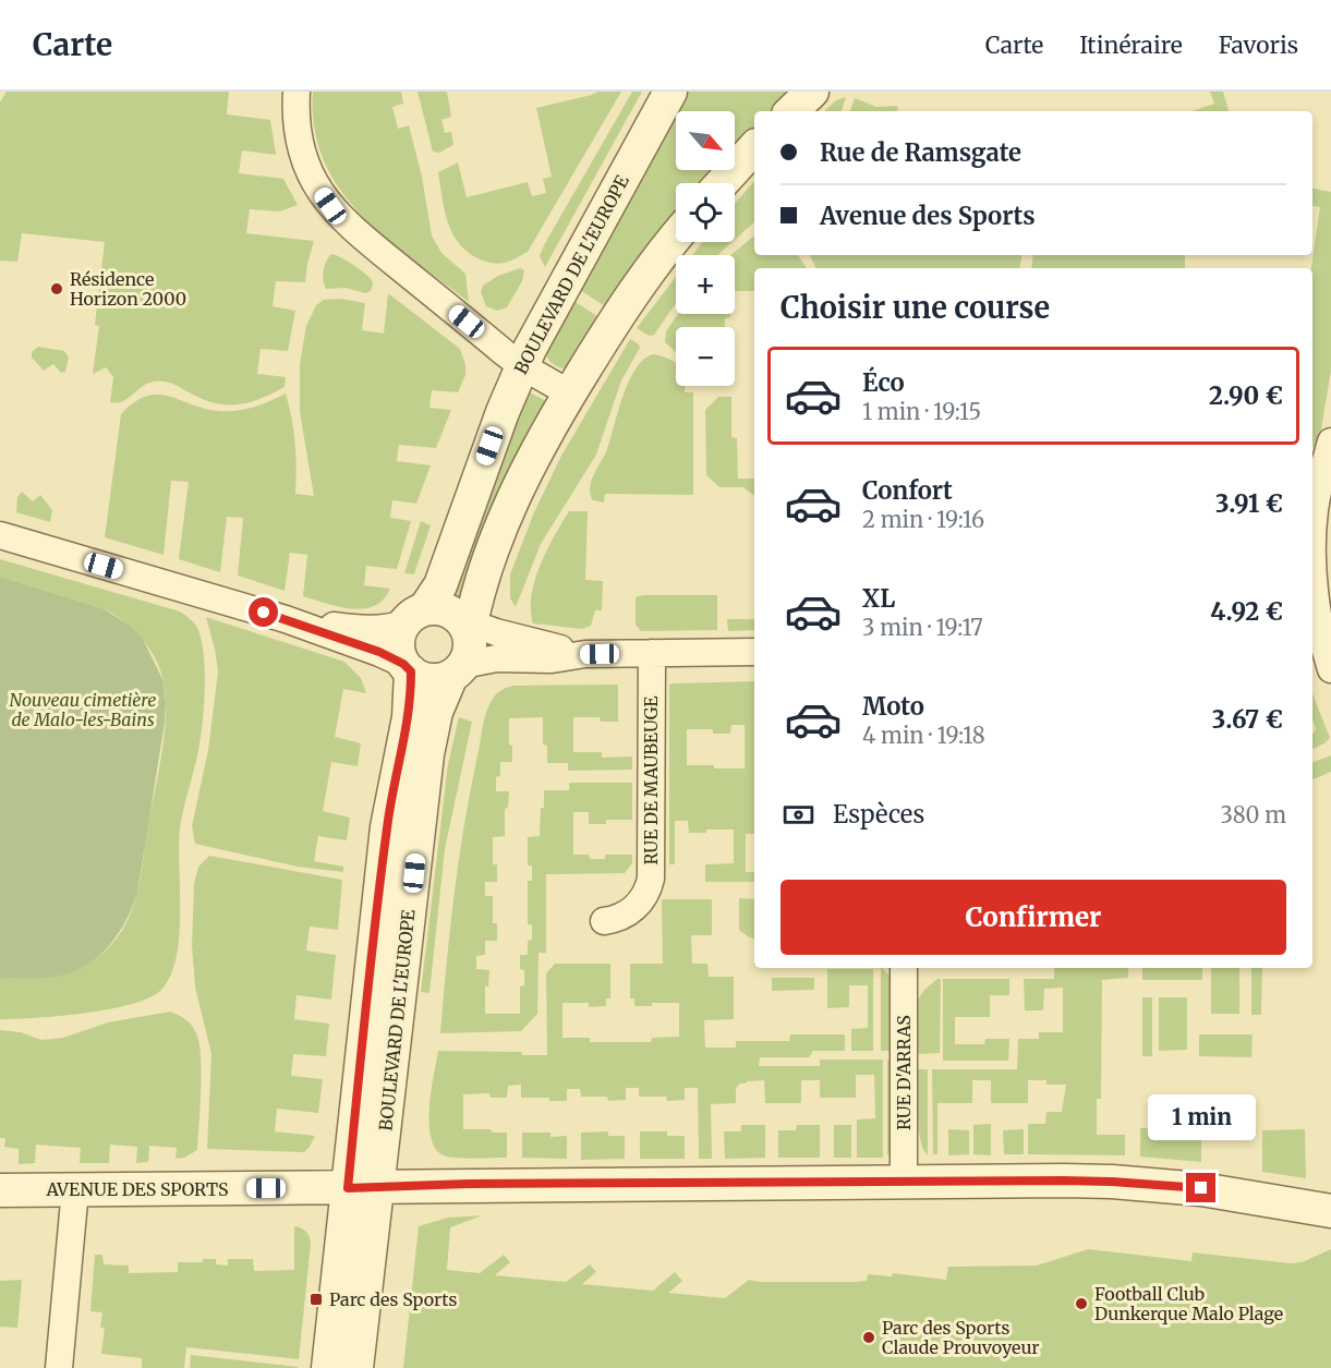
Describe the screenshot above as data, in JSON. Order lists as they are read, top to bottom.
{
  "streets": {
    "street": [
      "BOULEVARD DE L'EUROPE",
      "RUE DE MAUBEUGE",
      "RUE D'ARRAS",
      "AVENUE DES SPORTS"
    ]
  },
  "crossings": [
    ["BOULEVARD DE L'EUROPE", "AVENUE DES SPORTS"],
    ["RUE D'ARRAS", "AVENUE DES SPORTS"]
  ],
  "parks": ["Nouveau cimetière de Malo-les-Bains"],
  "places": {
    "other": ["Résidence Horizon 2000", "Football Club Dunkerque Malo Plage", "Parc des Sports Claude Prouvoyeur"],
    "transit": ["Parc des Sports"]
  },
  "north": "bottom right",
  "page": {
    "header": "Carte",
    "nav": ["Carte", "Itinéraire", "Favoris"],
    "map_buttons": ["+", "−"],
    "banner": ["Rue de Ramsgate", "Avenue des Sports"],
    "heading": "Choisir une course",
    "list": [
      {
        "name": "Éco",
        "note": "1 min · 19:15",
        "value": "2.90 €"
      },
      {
        "name": "Confort",
        "note": "2 min · 19:16",
        "value": "3.91 €"
      },
      {
        "name": "XL",
        "note": "3 min · 19:17",
        "value": "4.92 €"
      },
      {
        "name": "Moto",
        "note": "4 min · 19:18",
        "value": "3.67 €"
      }
    ],
    "pay": ["Espèces", "380 m"],
    "buttons": "Confirmer",
    "bubble": "1 min"
  }
}
